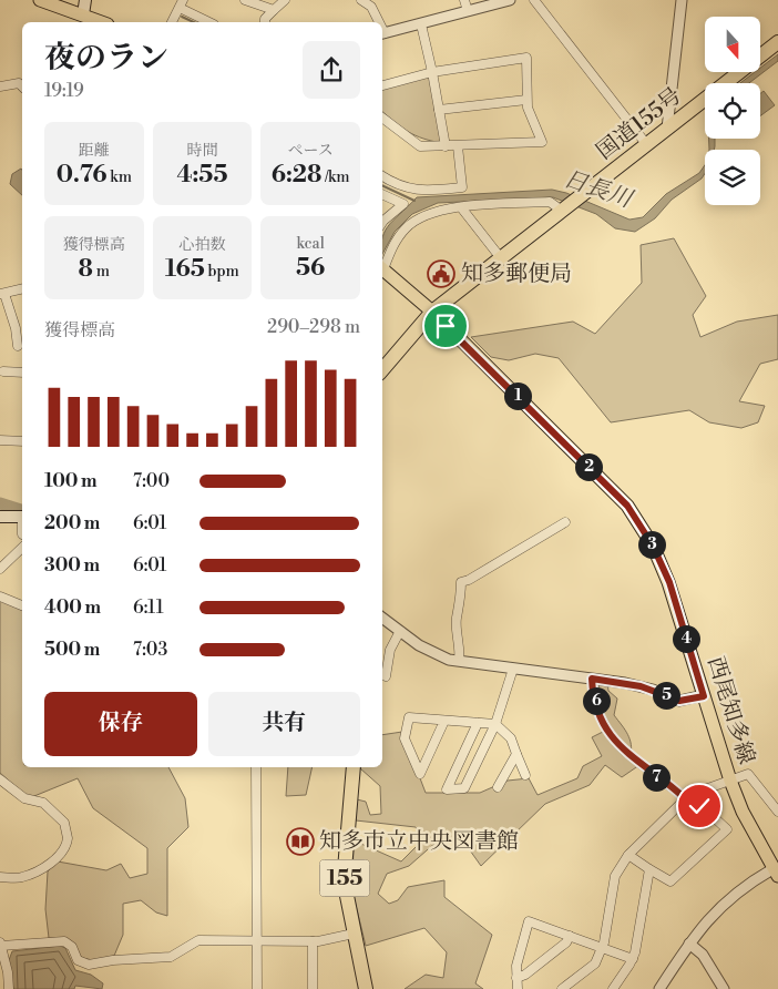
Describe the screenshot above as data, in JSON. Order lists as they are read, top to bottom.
{
  "streets": {
    "highway": ["国道155号", "155"],
    "main road": ["西尾知多線"]
  },
  "crossings": [
    ["国道155号", "西尾知多線"]
  ],
  "water": ["日長川"],
  "places": {
    "public building": ["知多郵便局"],
    "library": ["知多市立中央図書館"]
  },
  "north": "bottom",
  "page": {
    "heading": ["夜のラン", "19:19"],
    "stats": [
      ["距離", "0.76 km"],
      ["時間", "4:55"],
      ["ペース", "6:28 /km"],
      ["獲得標高", "8 m"],
      ["心拍数", "165 bpm"],
      ["kcal", "56"]
    ],
    "chart": ["獲得標高", "290–298 m"],
    "pins": [
      "1",
      "2",
      "3",
      "4",
      "5",
      "6",
      "7"
    ],
    "list": [
      {
        "name": "100 m",
        "note": "7:00"
      },
      {
        "name": "200 m",
        "note": "6:01"
      },
      {
        "name": "300 m",
        "note": "6:01"
      },
      {
        "name": "400 m",
        "note": "6:11"
      },
      {
        "name": "500 m",
        "note": "7:03"
      }
    ],
    "buttons": ["保存", "共有"]
  }
}
